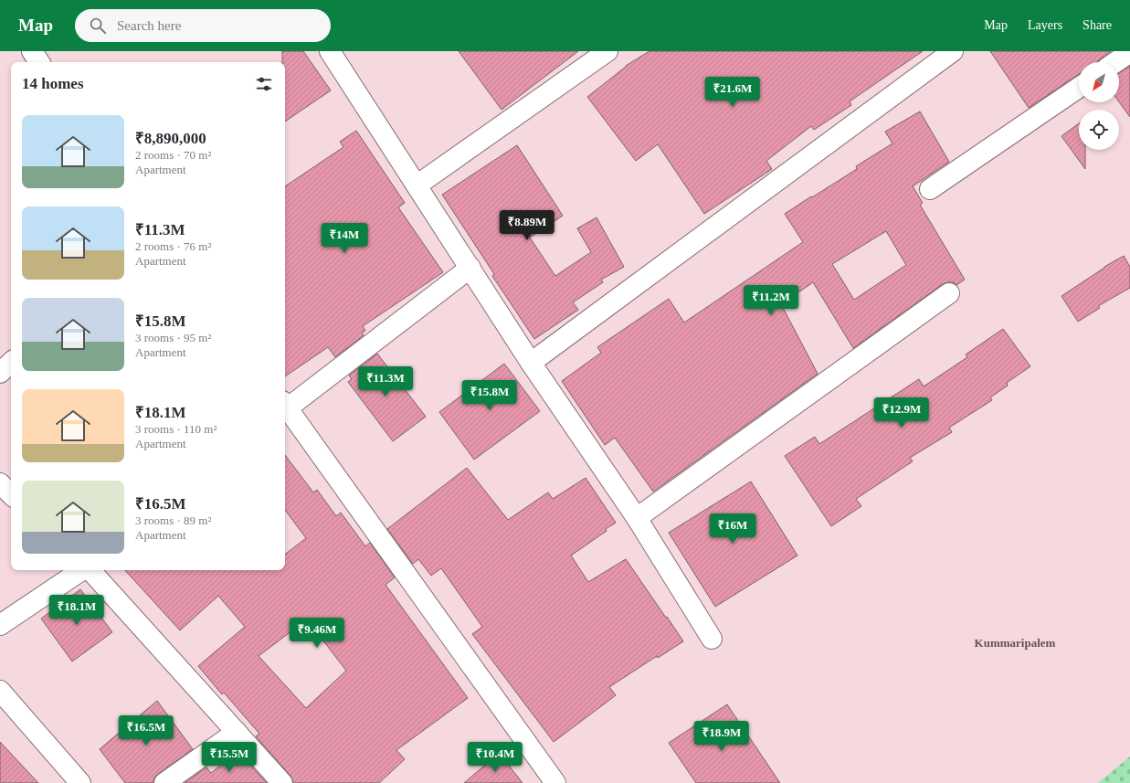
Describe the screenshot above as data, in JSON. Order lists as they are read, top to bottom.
{
  "districts": ["Kummaripalem"],
  "north": "bottom left",
  "page": {
    "header": "Map",
    "search": "Search here",
    "nav": ["Map", "Layers", "Share"],
    "heading": "14 homes",
    "price": [
      "₹21.6M",
      "₹8.89M",
      "₹14M",
      "₹11.2M",
      "₹11.3M",
      "₹15.8M",
      "₹12.9M",
      "₹16M",
      "₹18.1M",
      "₹9.46M",
      "₹16.5M",
      "₹18.9M",
      "₹15.5M",
      "₹10.4M"
    ],
    "list": [
      {
        "name": "₹8,890,000",
        "note": "2 rooms · 70 m² · Apartment"
      },
      {
        "name": "₹11.3M",
        "note": "2 rooms · 76 m² · Apartment"
      },
      {
        "name": "₹15.8M",
        "note": "3 rooms · 95 m² · Apartment"
      },
      {
        "name": "₹18.1M",
        "note": "3 rooms · 110 m² · Apartment"
      },
      {
        "name": "₹16.5M",
        "note": "3 rooms · 89 m² · Apartment"
      }
    ]
  }
}
